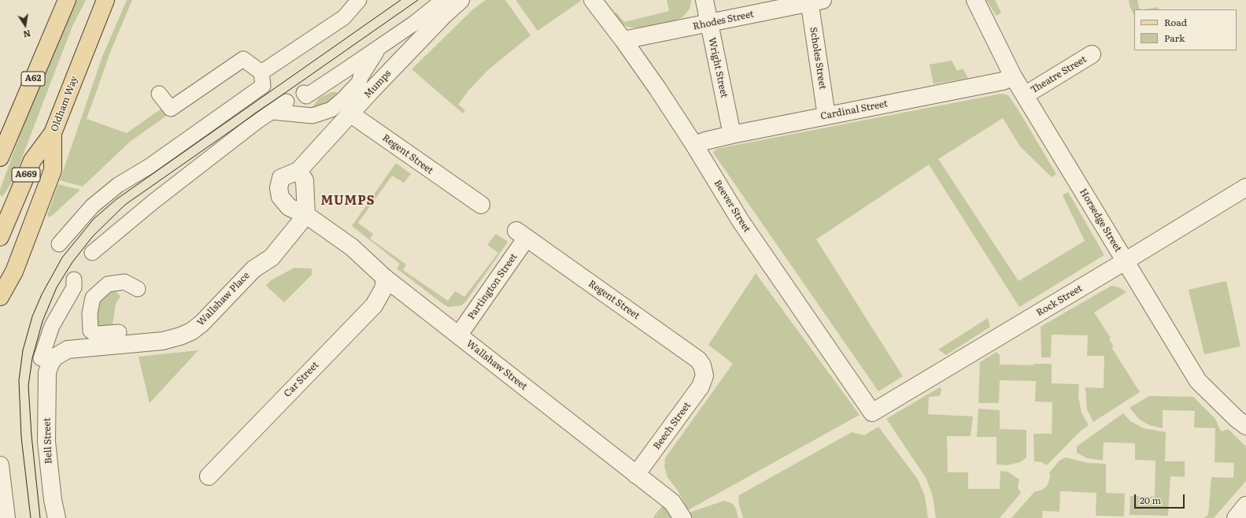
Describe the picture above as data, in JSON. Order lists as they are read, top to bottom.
{
  "streets": {
    "main road": ["A62", "Oldham Way", "A669"],
    "street": [
      "Rhodes Street",
      "Scholes Street",
      "Wright Street",
      "Theatre Street",
      "Mumps",
      "Cardinal Street",
      "Regent Street",
      "Beever Street",
      "Horsedge Street",
      "Partington Street",
      "Wallshaw Place",
      "Rock Street",
      "Wallshaw Street",
      "Car Street",
      "Beech Street",
      "Bell Street"
    ]
  },
  "crossings": [
    ["Rhodes Street", "Scholes Street"],
    ["Rhodes Street", "Wright Street"],
    ["Rhodes Street", "Beever Street"],
    ["Scholes Street", "Cardinal Street"],
    ["Wright Street", "Cardinal Street"],
    ["Theatre Street", "Horsedge Street"],
    ["Mumps", "Regent Street"],
    ["Mumps", "Wallshaw Street"],
    ["Oldham Way", "A669"],
    ["Cardinal Street", "Beever Street"],
    ["Cardinal Street", "Horsedge Street"],
    ["Regent Street", "Partington Street"],
    ["Regent Street", "Beech Street"],
    ["Beever Street", "Rock Street"],
    ["Horsedge Street", "Rock Street"],
    ["Partington Street", "Wallshaw Street"],
    ["Wallshaw Place", "Wallshaw Street"],
    ["Wallshaw Place", "Bell Street"],
    ["Wallshaw Street", "Car Street"],
    ["Wallshaw Street", "Beech Street"]
  ],
  "districts": ["MUMPS"],
  "legend": ["Road", "Park"],
  "scale_bar": "20 m",
  "north": "bottom"
}
